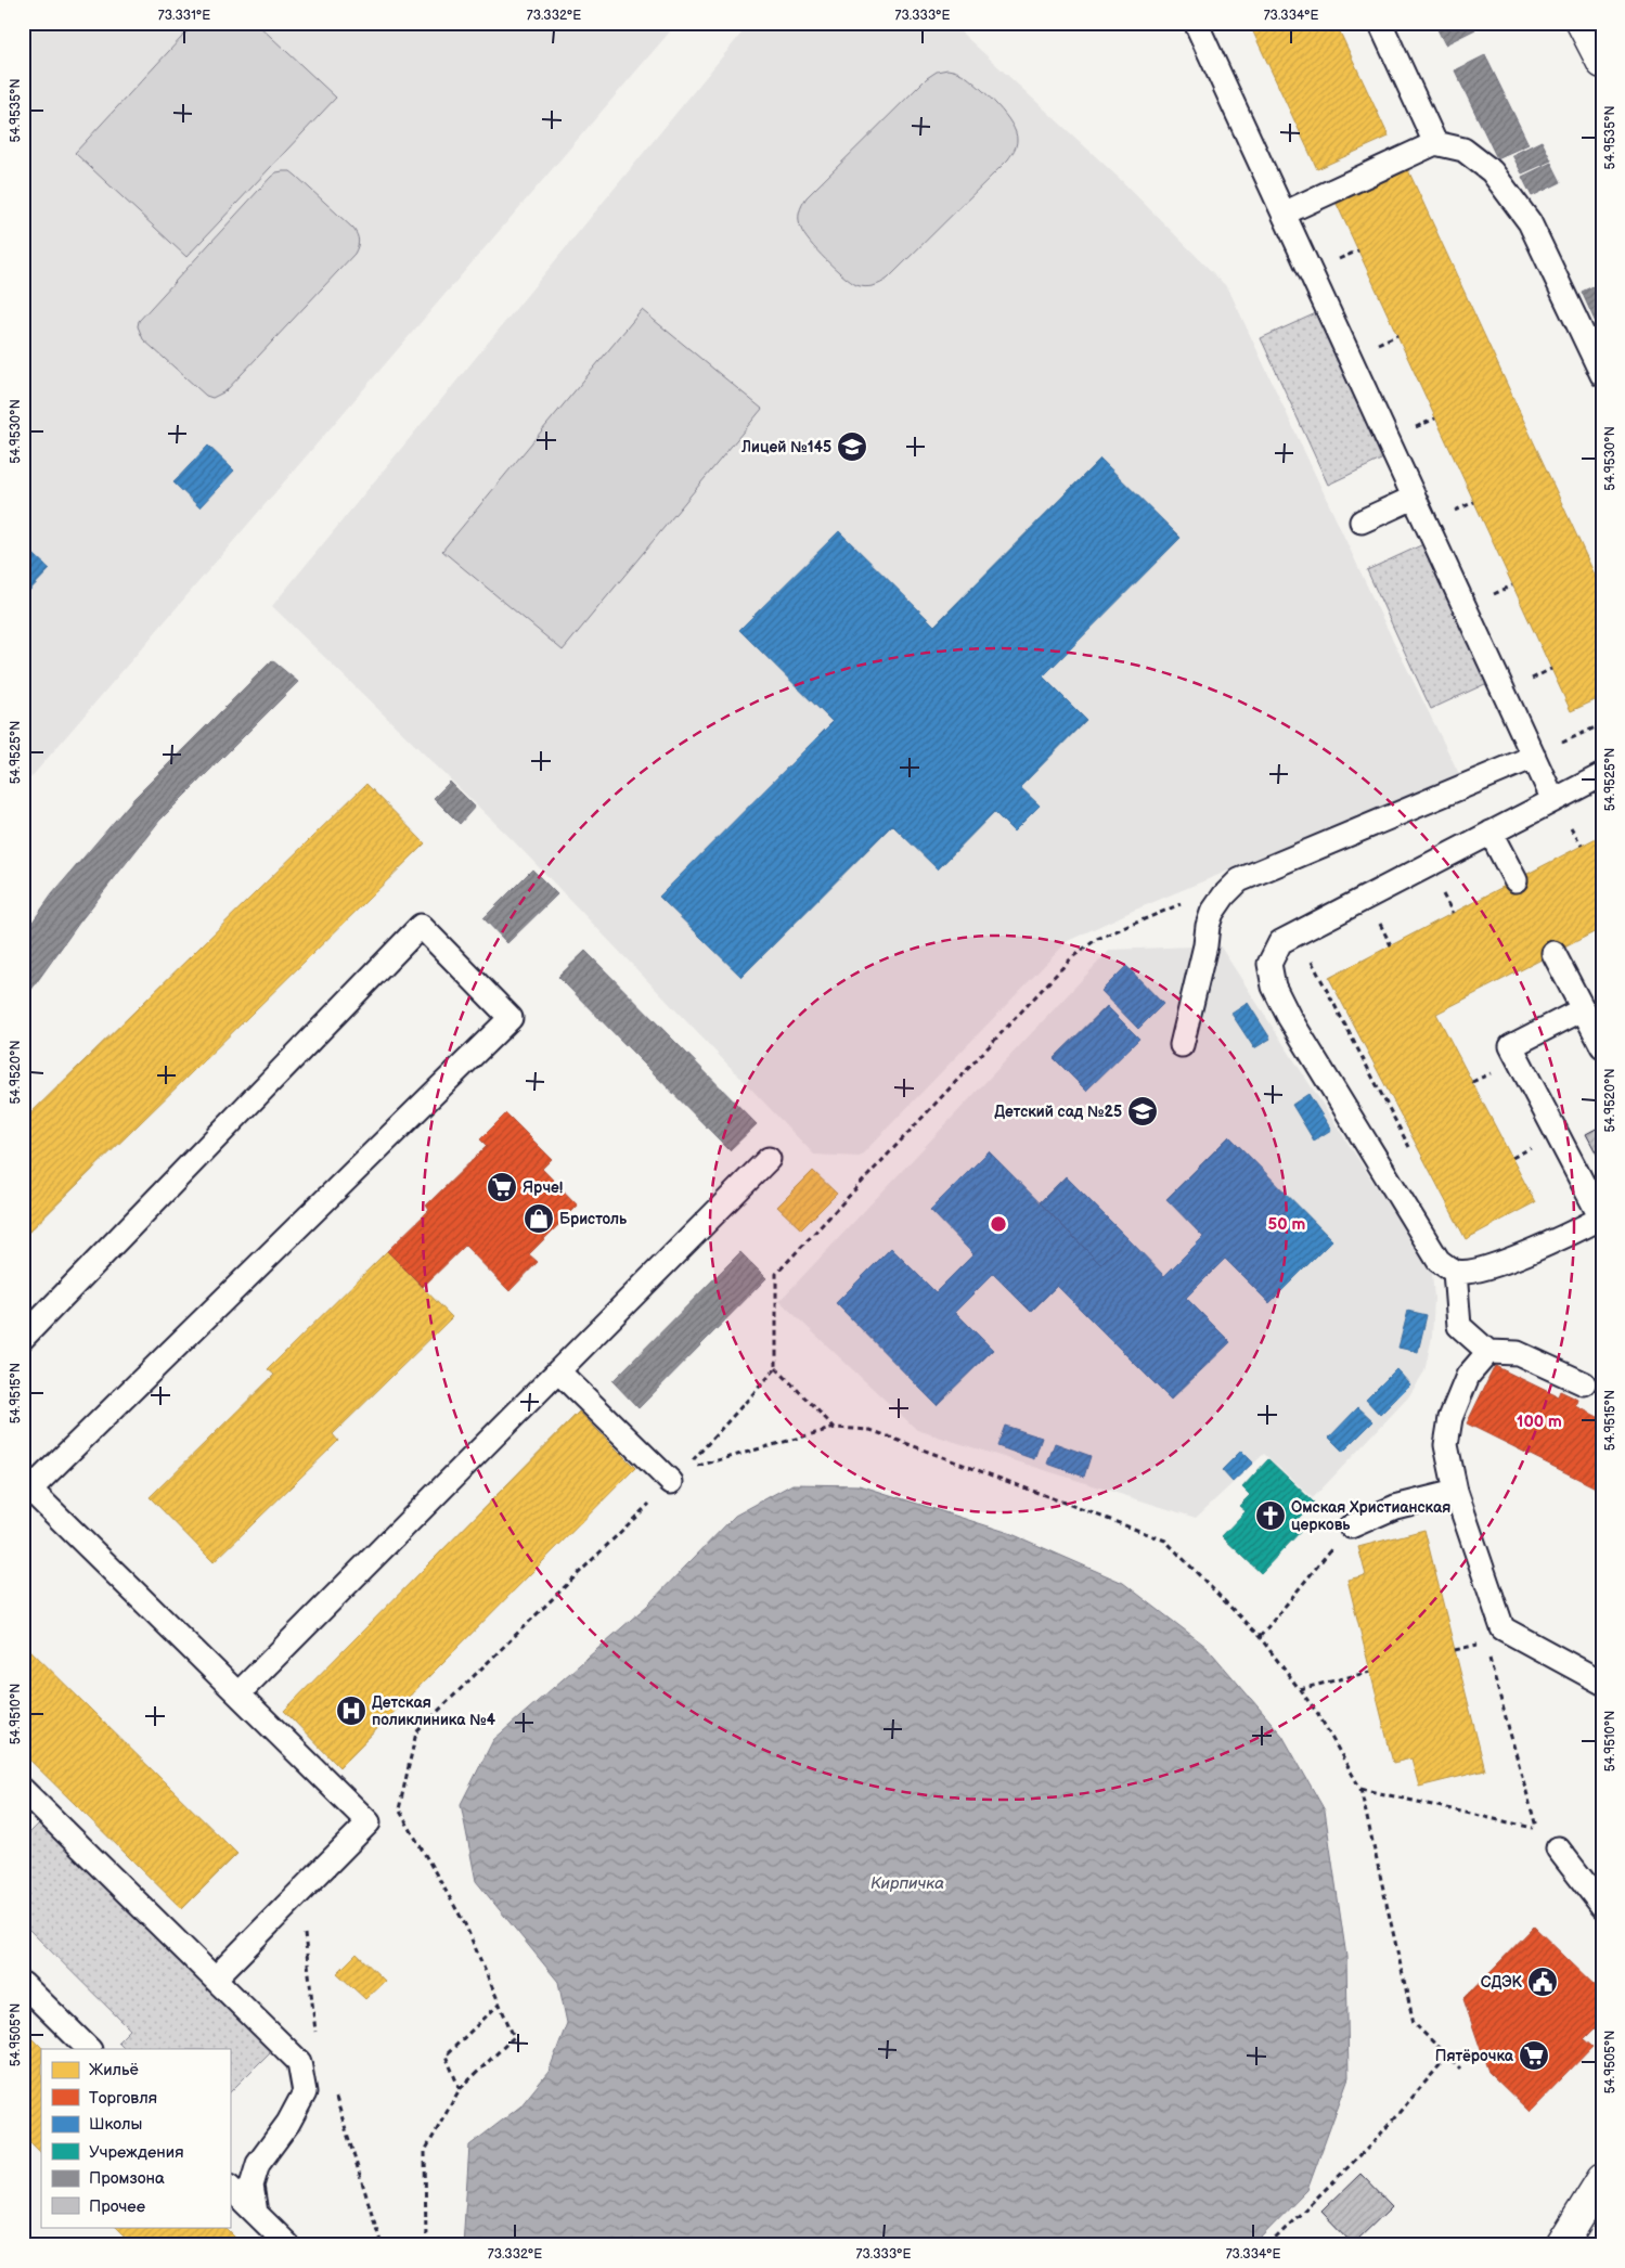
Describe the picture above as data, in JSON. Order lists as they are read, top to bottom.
{
  "water": ["Кирпичка"],
  "places": {
    "school or university": ["Лицей №145", "Детский сад №25"],
    "supermarket": ["Ярче!", "Пятёрочка"],
    "shop": ["Бристоль"],
    "church": ["Омская Христианская церковь"],
    "hospital": ["Детская поликлиника №4"],
    "public building": ["СДЭК"]
  },
  "legend": [
    "Жильё",
    "Торговля",
    "Школы",
    "Учреждения",
    "Промзона",
    "Прочее"
  ],
  "coordinates": [
    "73.331°E",
    "73.332°E",
    "73.333°E",
    "73.334°E",
    "54.9535°N",
    "54.9530°N",
    "54.9525°N",
    "54.9520°N",
    "54.9515°N",
    "54.9510°N",
    "54.9505°N"
  ],
  "rings": ["50 m", "100 m"]
}
